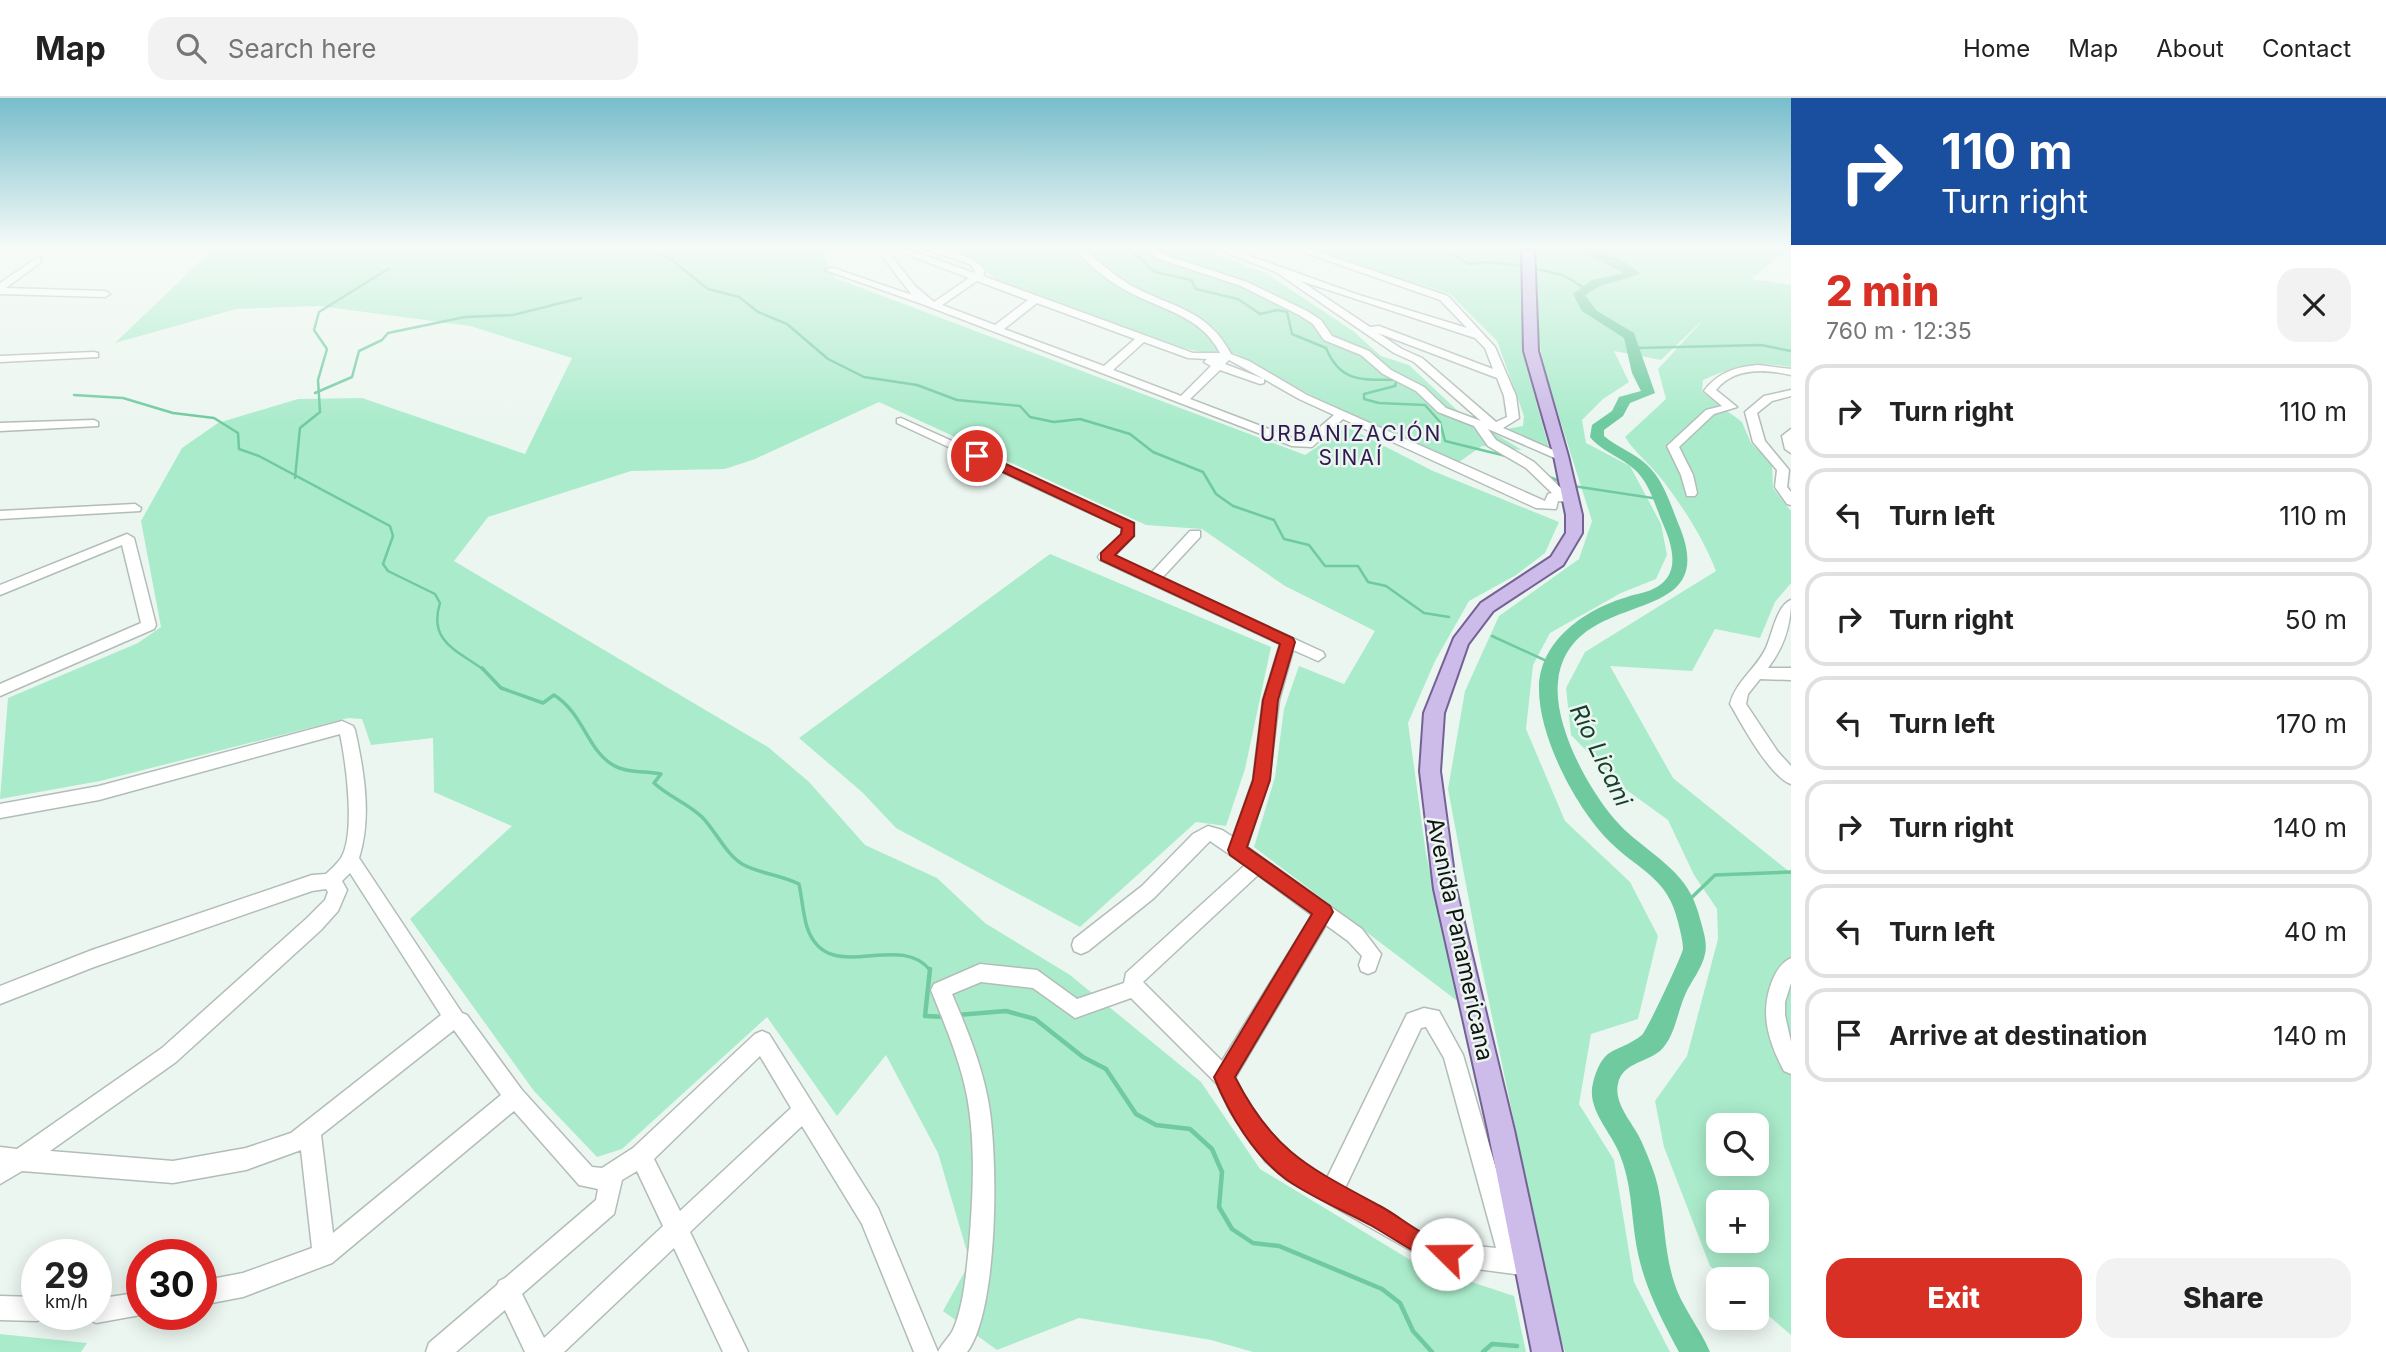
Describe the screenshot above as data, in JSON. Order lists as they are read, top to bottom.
{
  "streets": {
    "main road": ["Avenida Panamericana"]
  },
  "districts": ["URBANIZACIÓN SINAÍ"],
  "water": ["Río Licani"],
  "page": {
    "header": "Map",
    "search": "Search here",
    "nav": [
      "Home",
      "Map",
      "About",
      "Contact"
    ],
    "turn": ["110 m", "Turn right"],
    "heading": ["2 min", "760 m · 12:35"],
    "list": [
      {
        "name": "Turn right",
        "value": "110 m"
      },
      {
        "name": "Turn left",
        "value": "110 m"
      },
      {
        "name": "Turn right",
        "value": "50 m"
      },
      {
        "name": "Turn left",
        "value": "170 m"
      },
      {
        "name": "Turn right",
        "value": "140 m"
      },
      {
        "name": "Turn left",
        "value": "40 m"
      },
      {
        "name": "Arrive at destination",
        "value": "140 m"
      }
    ],
    "map_buttons": ["+", "−"],
    "speed": "29 km/h",
    "limit": "30",
    "buttons": ["Exit", "Share"]
  }
}
